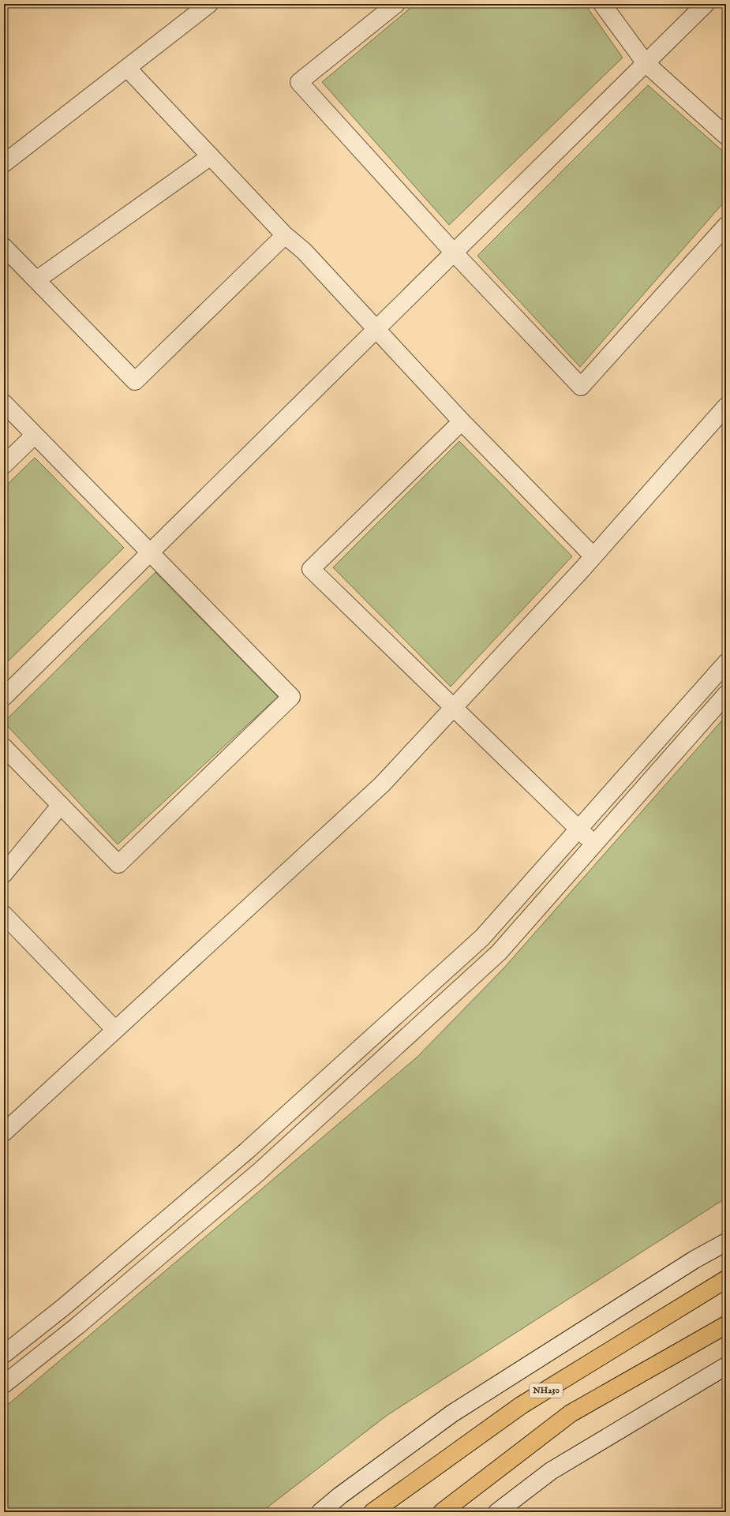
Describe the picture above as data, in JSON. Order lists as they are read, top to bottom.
{
  "streets": {
    "highway": ["NH230"]
  }
}
